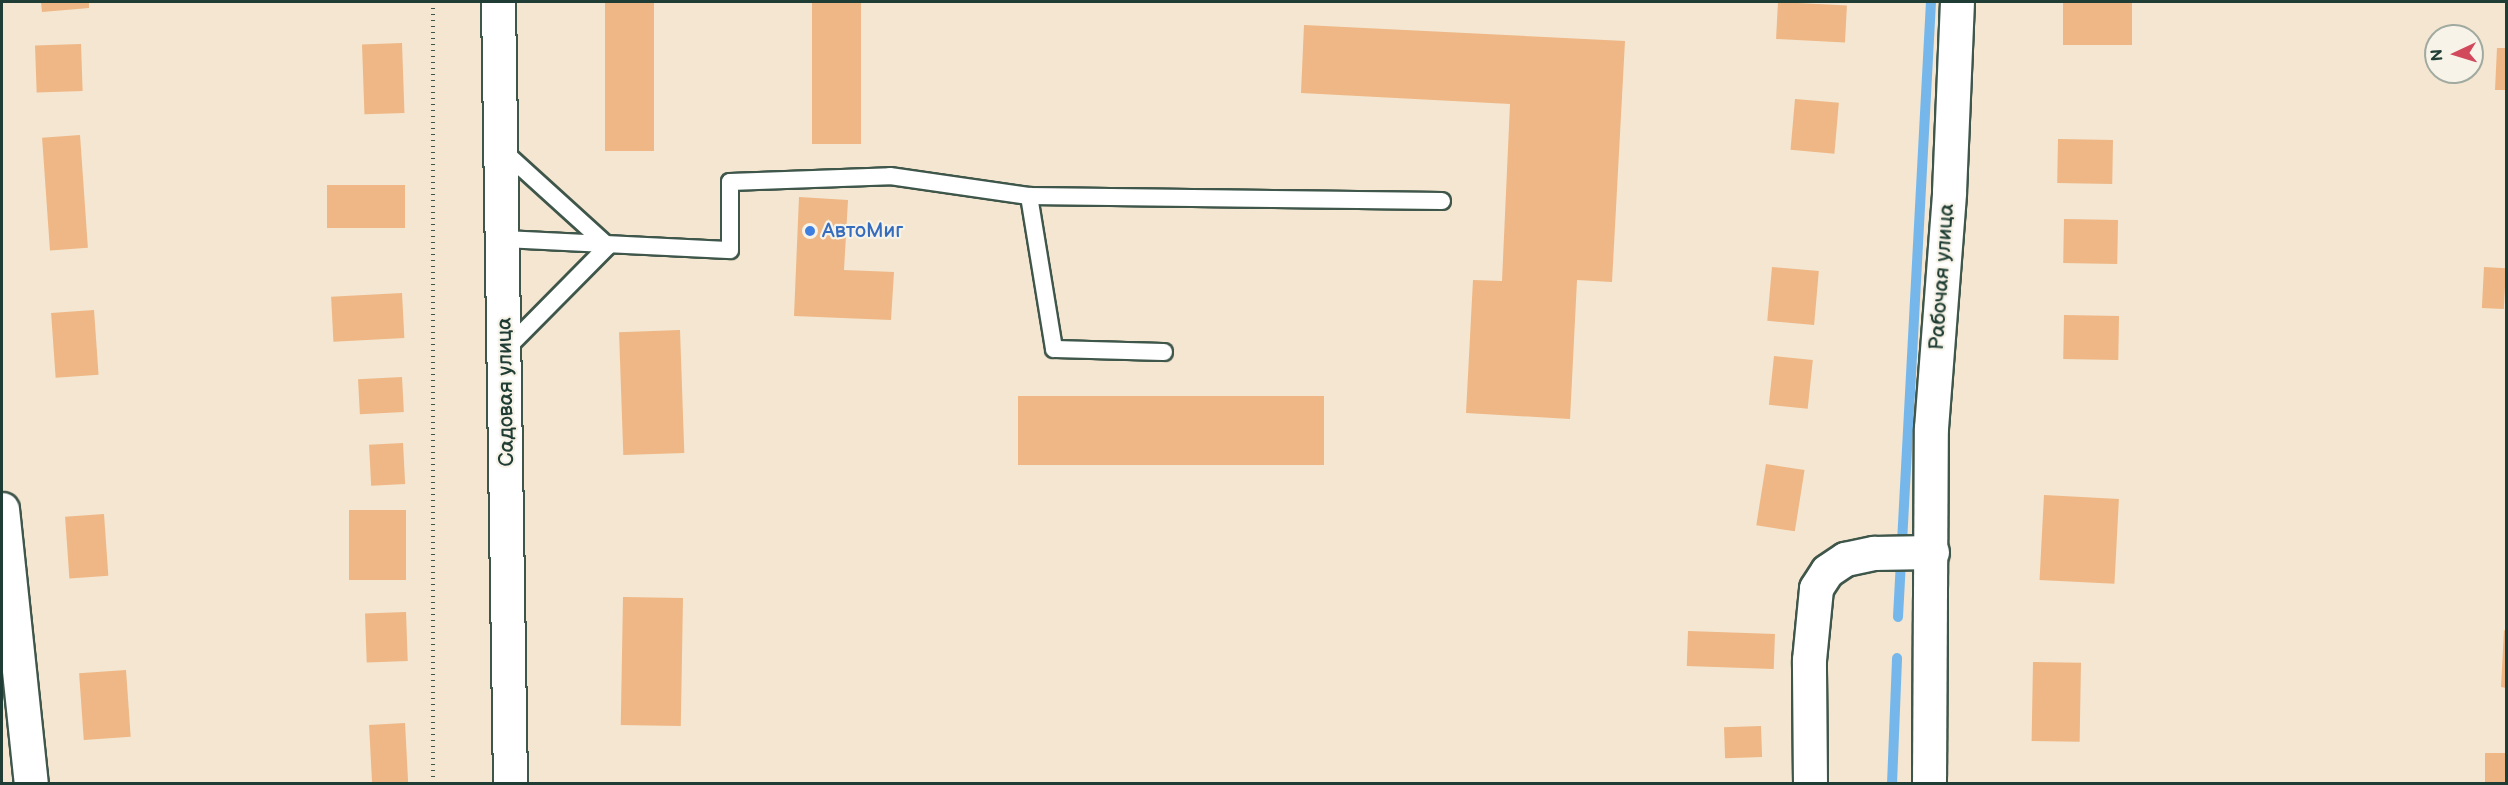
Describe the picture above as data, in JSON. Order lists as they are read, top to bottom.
{
  "streets": {
    "street": ["Рабочая улица", "Садовая улица"]
  },
  "places": ["АвтоМиг"],
  "north": "left"
}
